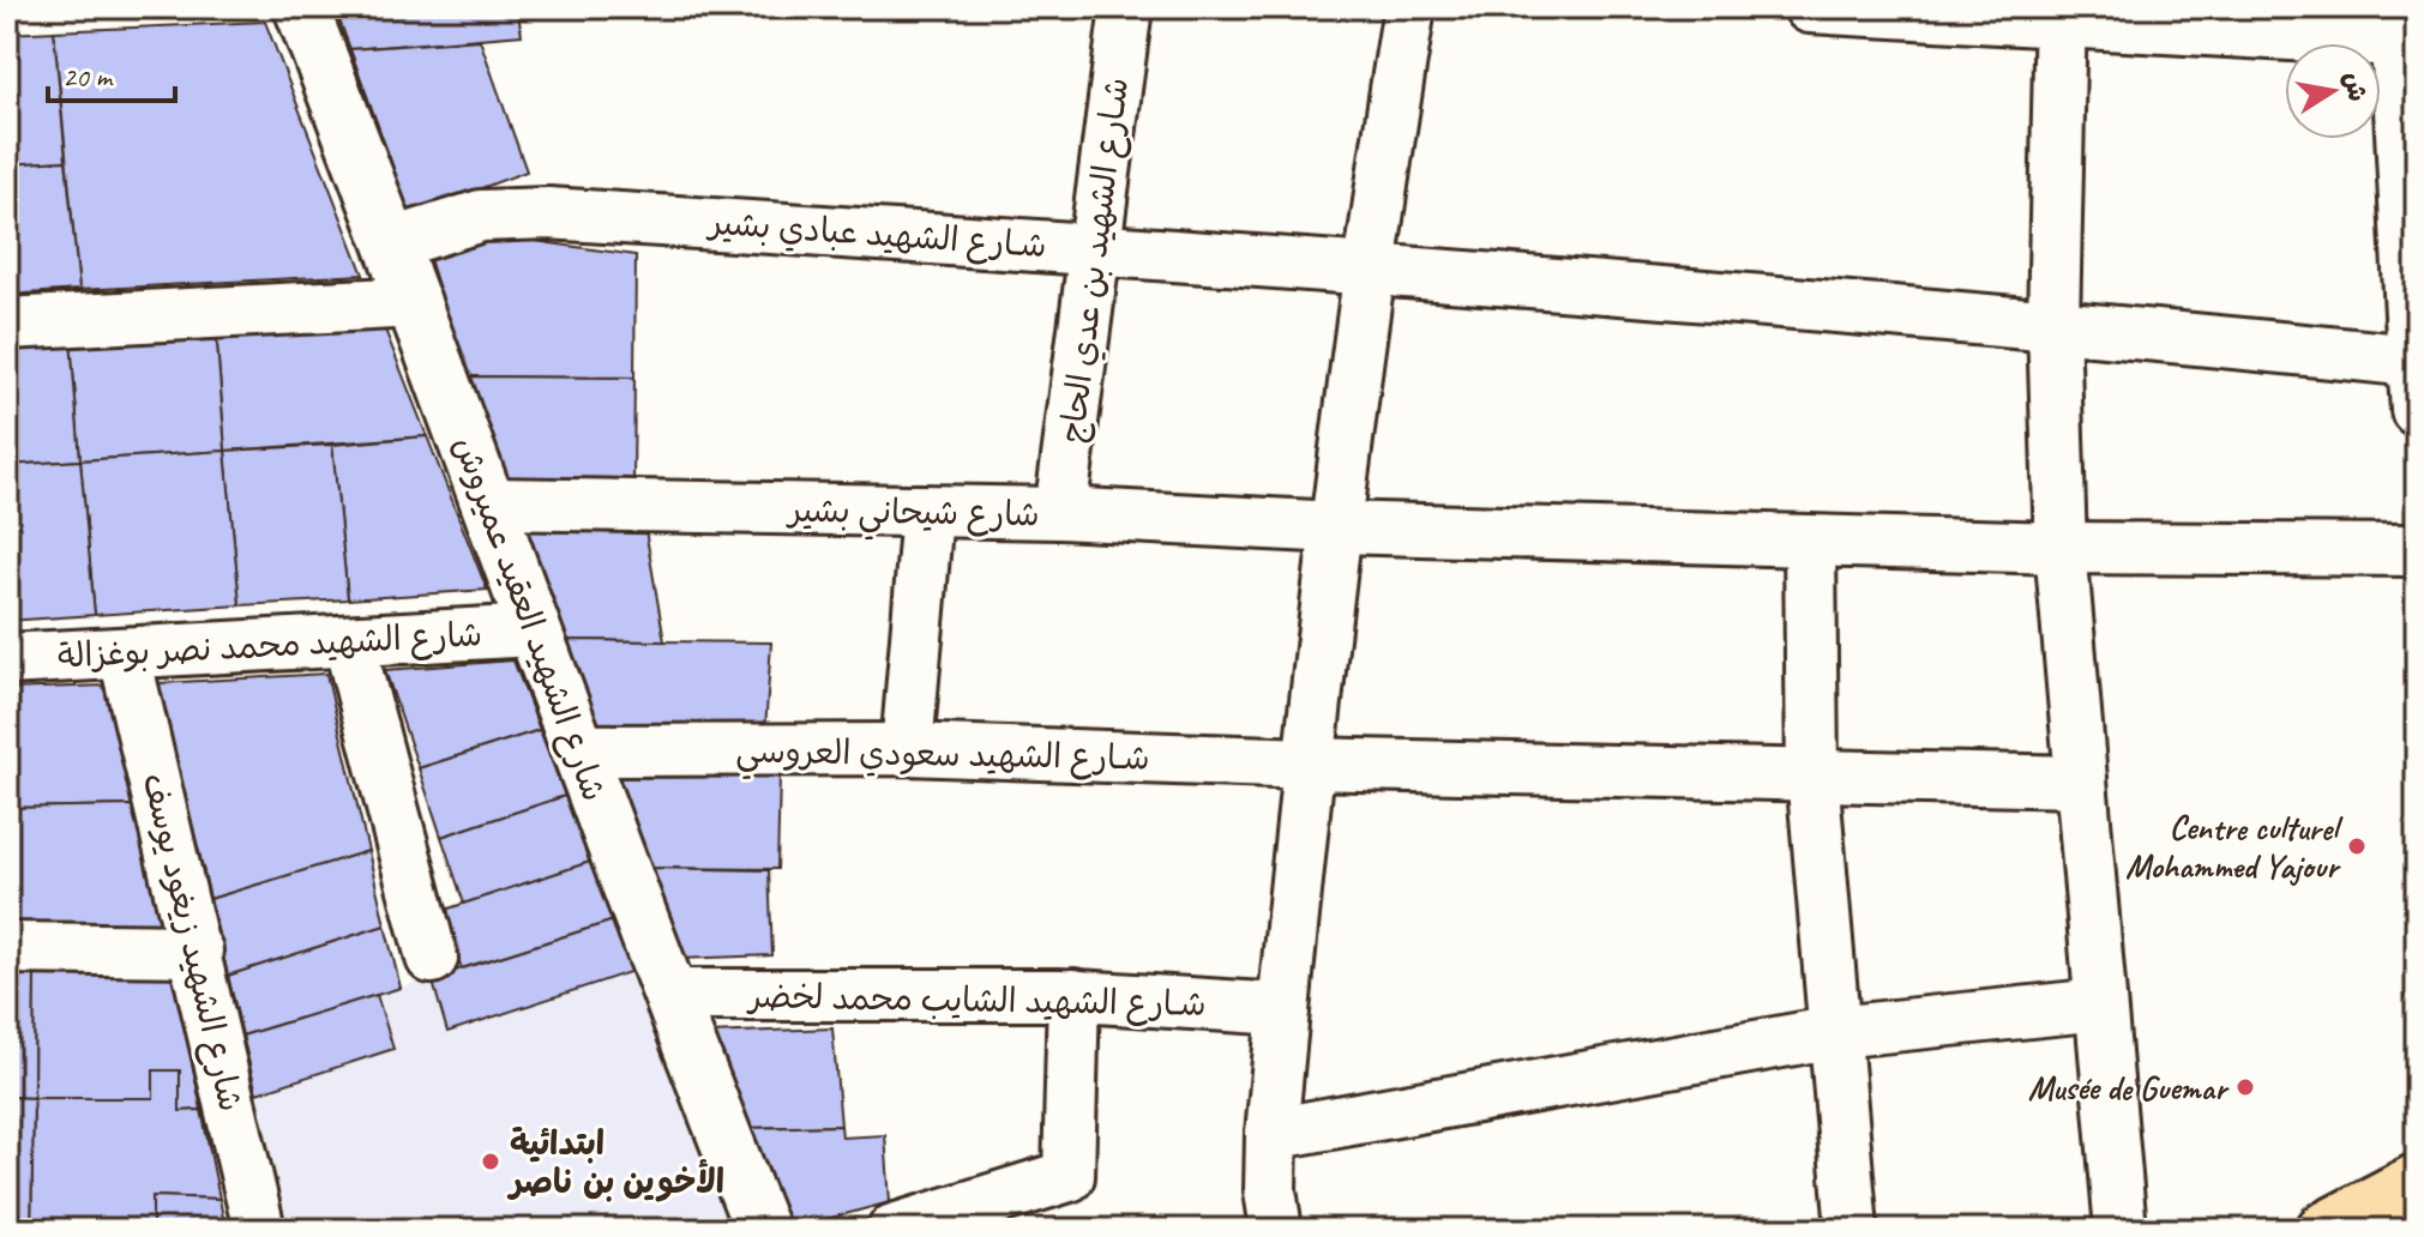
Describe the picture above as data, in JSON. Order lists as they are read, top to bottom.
{
  "streets": {
    "street": [
      "شـارع الشهيد عبادي بشير",
      "شـارع الشهيد بن عدي الحاج",
      "شارع شيحاني بشير",
      "شارع الشهيد العقيد عميروش",
      "شارع الشهيد محمد نصر بوغزالة",
      "شـارع الشهيد سعودي العروسي",
      "شارع الشهيد زيغود يوسف",
      "شـارع الشهيد الشايب محمد لخضر"
    ]
  },
  "crossings": [
    ["شـارع الشهيد عبادي بشير", "شـارع الشهيد بن عدي الحاج"],
    ["شـارع الشهيد عبادي بشير", "شارع الشهيد العقيد عميروش"],
    ["شـارع الشهيد بن عدي الحاج", "شارع شيحاني بشير"],
    ["شارع شيحاني بشير", "شارع الشهيد العقيد عميروش"],
    ["شارع الشهيد العقيد عميروش", "شارع الشهيد محمد نصر بوغزالة"],
    ["شارع الشهيد العقيد عميروش", "شـارع الشهيد سعودي العروسي"],
    ["شارع الشهيد العقيد عميروش", "شـارع الشهيد الشايب محمد لخضر"],
    ["شارع الشهيد محمد نصر بوغزالة", "شارع الشهيد زيغود يوسف"]
  ],
  "places": ["Centre culturel Mohammed Yajour", "Musée de Guemar", "ابتدائية الأخوين بن ناصر"],
  "scale_bar": "20 m",
  "north": "right"
}
